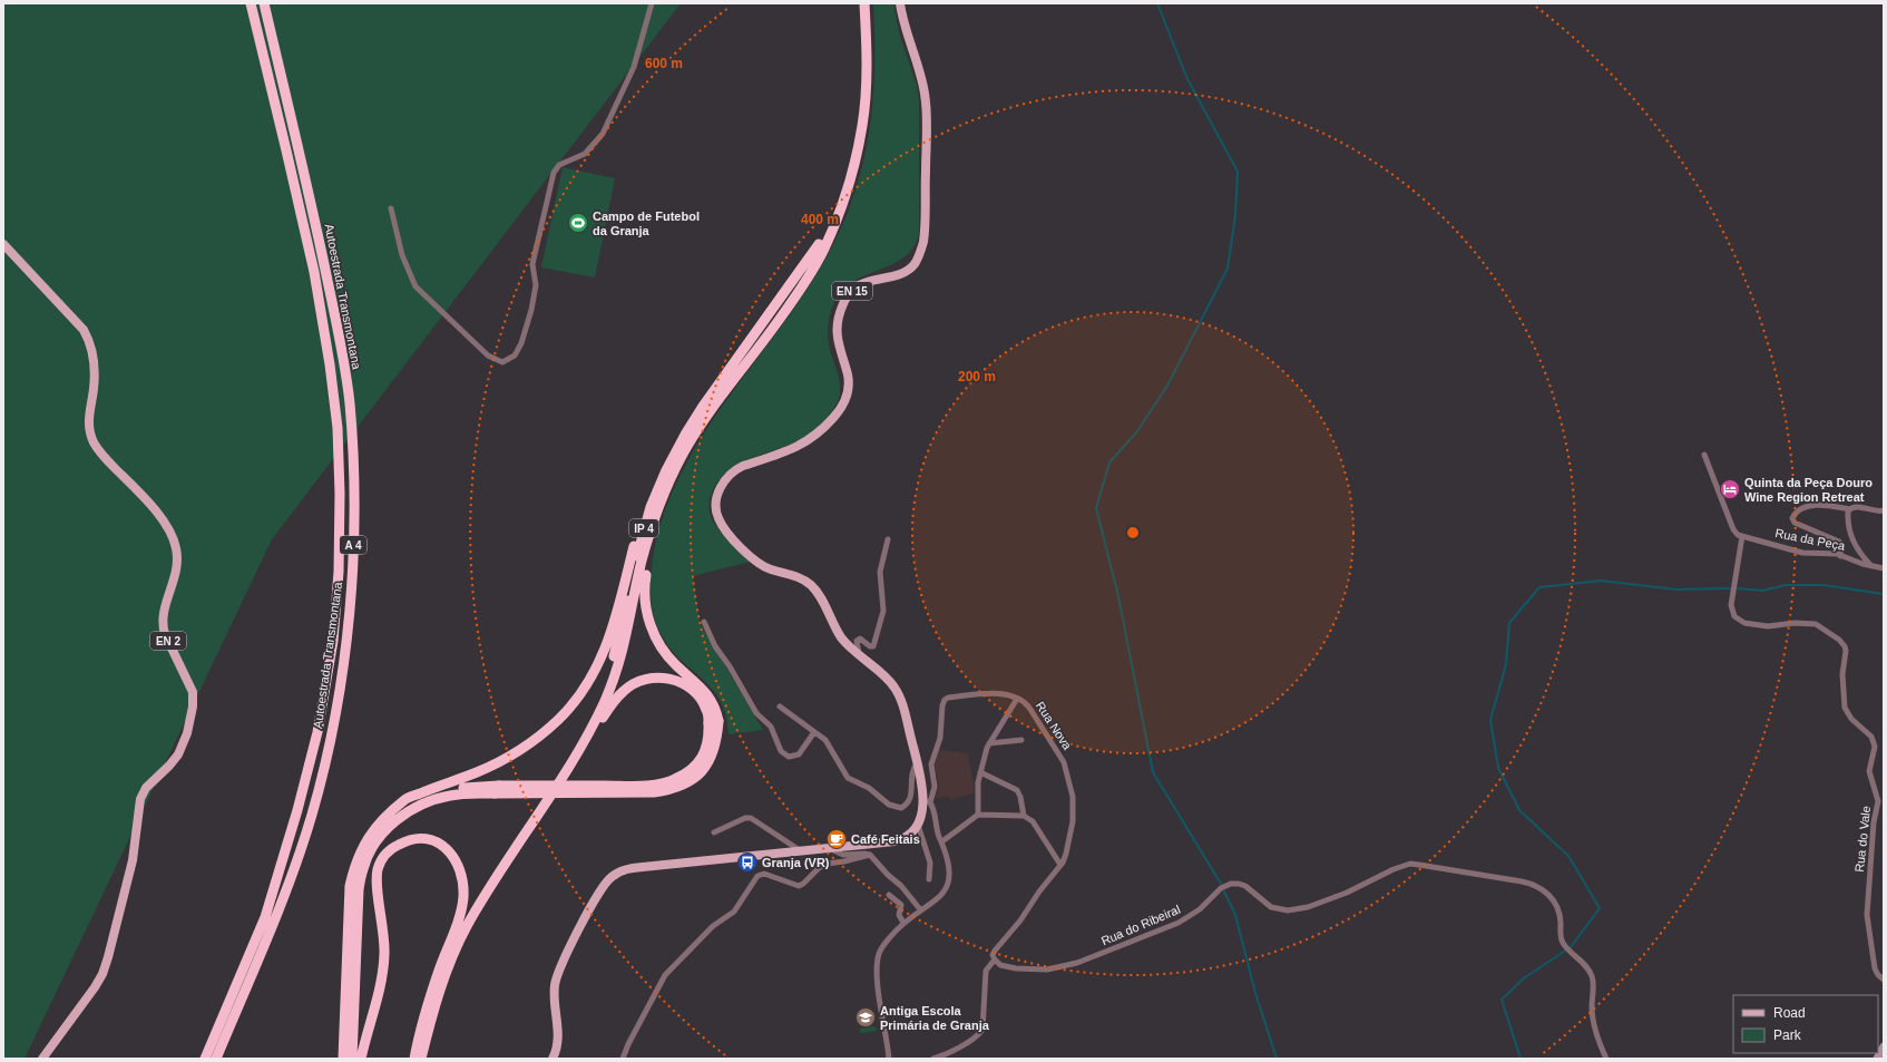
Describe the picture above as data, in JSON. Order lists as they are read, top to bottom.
{
  "streets": {
    "highway": ["Autoestrada Transmontana", "IP 4", "A 4"],
    "main road": ["EN 15", "EN 2"],
    "street": [
      "Rua da Peça",
      "Rua Nova",
      "Rua do Vale",
      "Rua do Ribeiral"
    ]
  },
  "crossings": [
    ["EN 15", "Rua Nova"],
    ["Rua da Peça", "Rua do Vale"]
  ],
  "places": {
    "sports": ["Campo de Futebol da Granja"],
    "hotel": ["Quinta da Peça Douro Wine Region Retreat"],
    "cafe": ["Café Feitais"],
    "bus stop": ["Granja (VR)"],
    "school or university": ["Antiga Escola Primária de Granja"]
  },
  "legend": ["Road", "Park"],
  "rings": ["600 m", "400 m", "200 m"]
}
